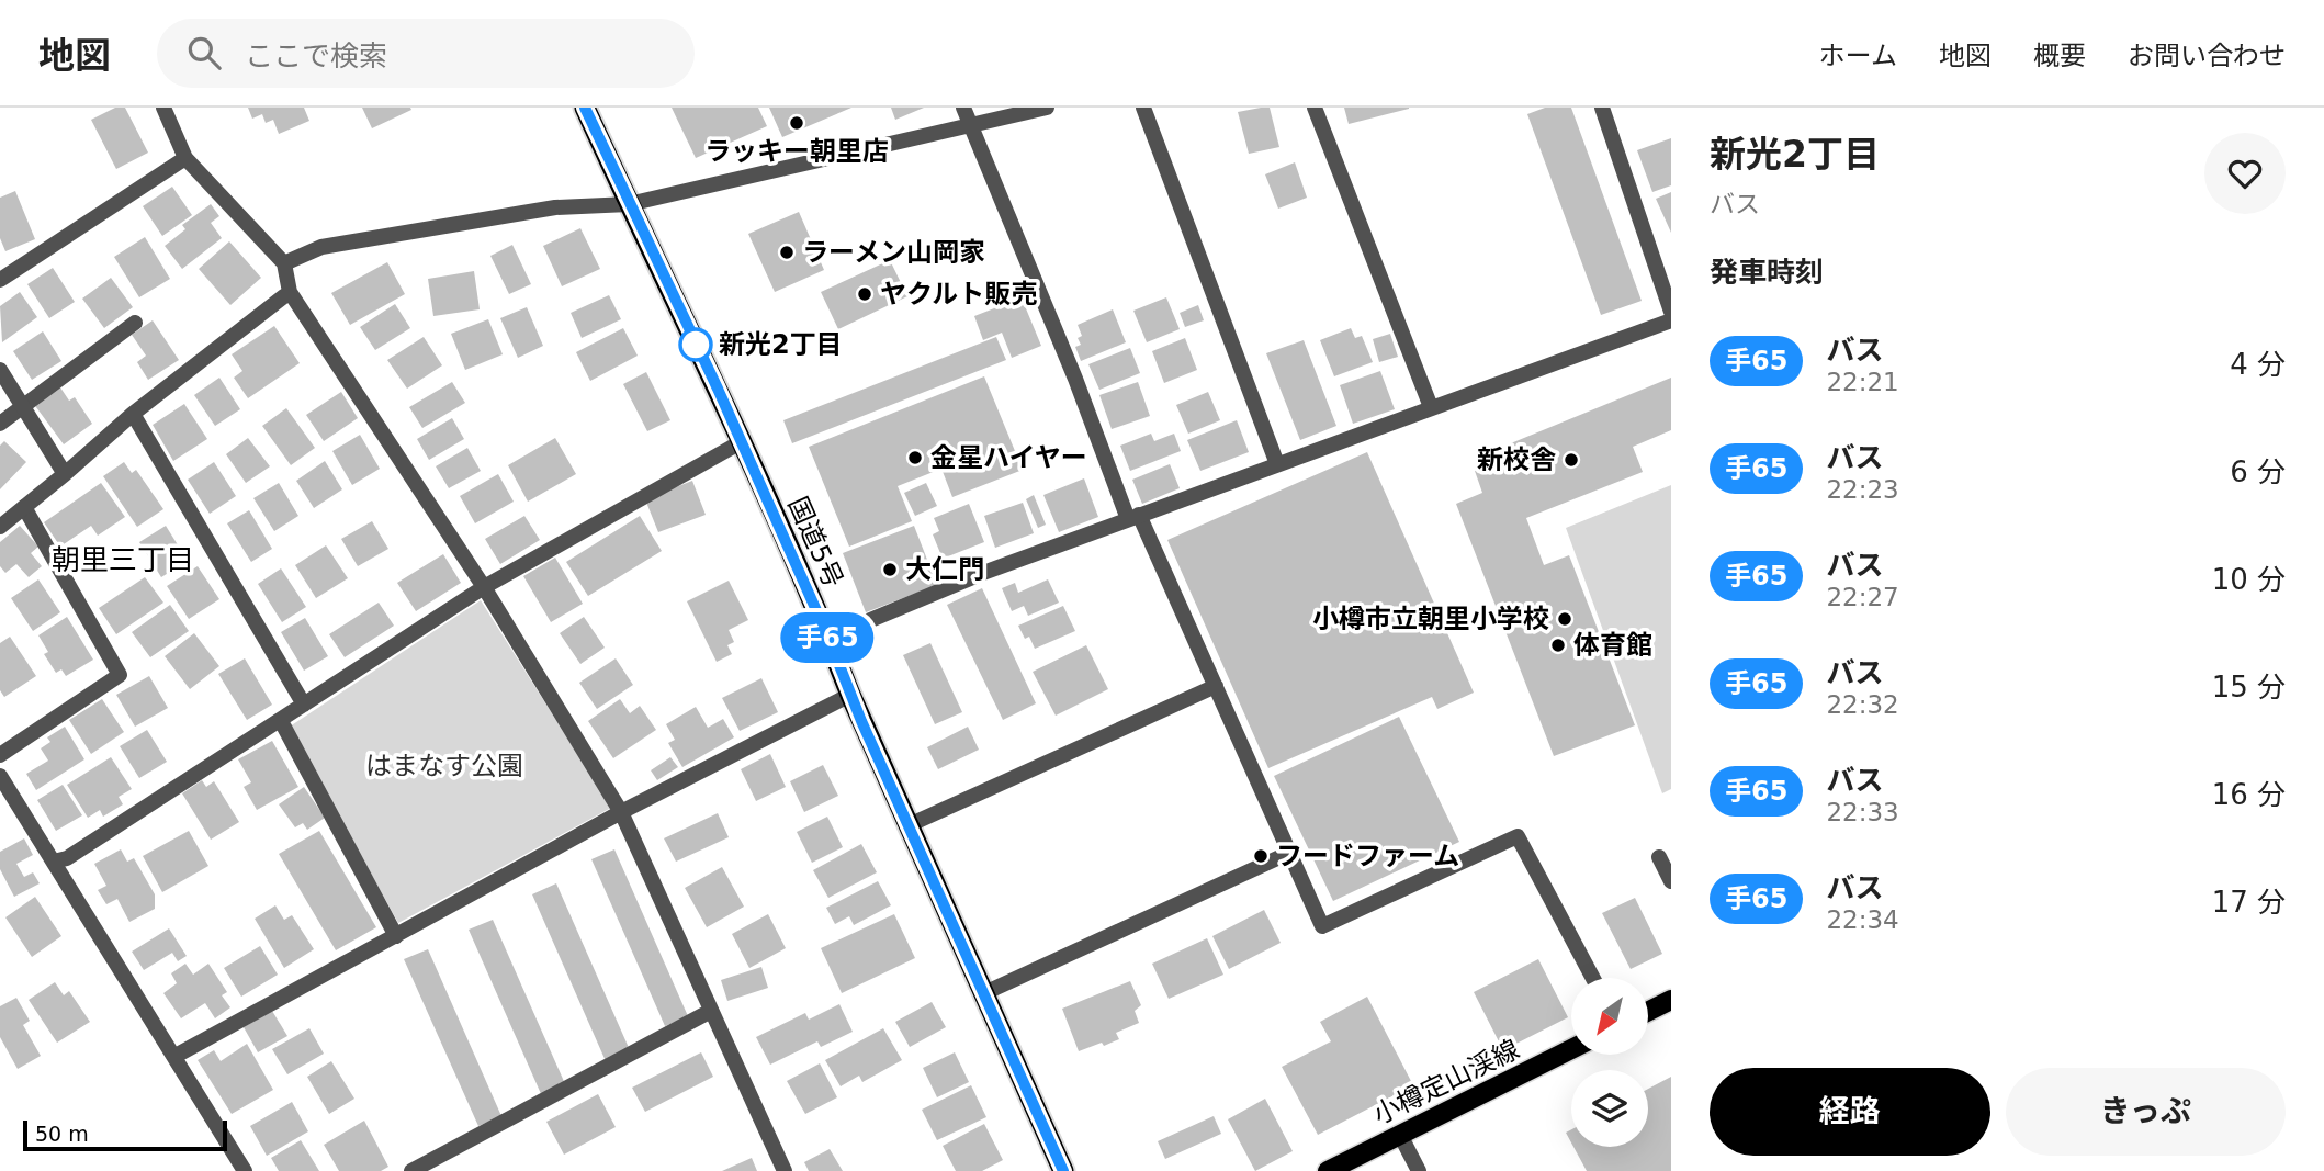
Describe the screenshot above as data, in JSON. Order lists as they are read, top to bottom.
{
  "streets": {
    "highway": ["国道5号"],
    "main road": ["小樽定山渓線"]
  },
  "districts": ["朝里三丁目"],
  "parks": ["はまなす公園"],
  "places": [
    "ラッキー朝里店",
    "ラーメン山岡家",
    "ヤクルト販売",
    "新光2丁目",
    "金星ハイヤー",
    "新校舎",
    "大仁門",
    "小樽市立朝里小学校",
    "体育館",
    "フードファーム"
  ],
  "lines": ["bus line 手65"],
  "scale_bar": "50 m",
  "north": "bottom left",
  "page": {
    "header": "地図",
    "search": "ここで検索",
    "nav": [
      "ホーム",
      "地図",
      "概要",
      "お問い合わせ"
    ],
    "on_map": "手65",
    "heading": [
      ["新光2丁目", "バス"],
      "発車時刻"
    ],
    "list": [
      {
        "mark": "手65",
        "name": "バス",
        "note": "22:21",
        "value": "4 分"
      },
      {
        "mark": "手65",
        "name": "バス",
        "note": "22:23",
        "value": "6 分"
      },
      {
        "mark": "手65",
        "name": "バス",
        "note": "22:27",
        "value": "10 分"
      },
      {
        "mark": "手65",
        "name": "バス",
        "note": "22:32",
        "value": "15 分"
      },
      {
        "mark": "手65",
        "name": "バス",
        "note": "22:33",
        "value": "16 分"
      },
      {
        "mark": "手65",
        "name": "バス",
        "note": "22:34",
        "value": "17 分"
      }
    ],
    "buttons": ["経路", "きっぷ"],
    "scale": "50 m"
  }
}
